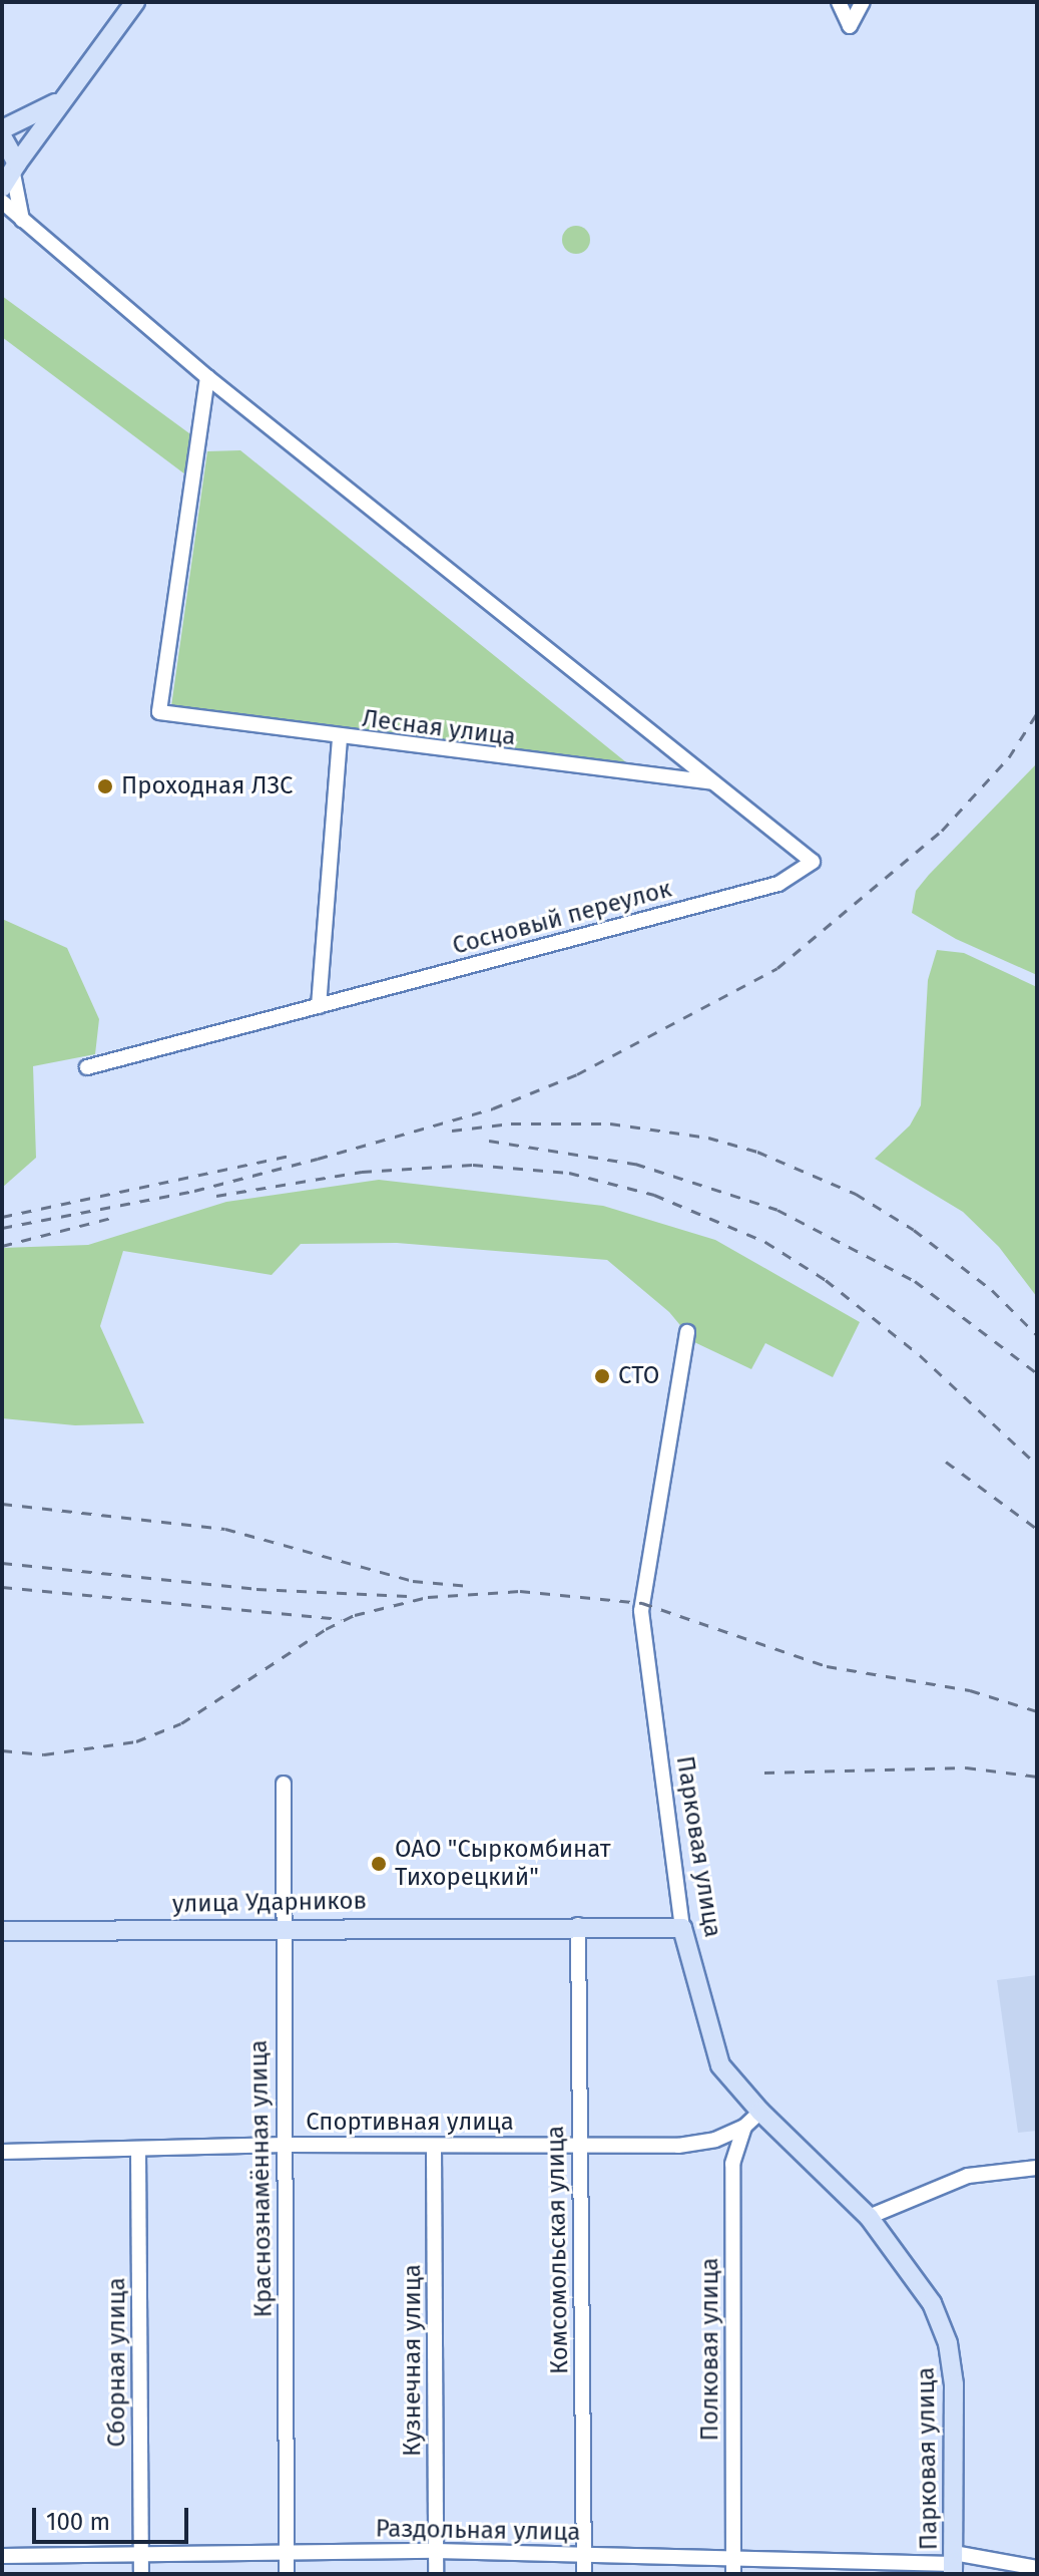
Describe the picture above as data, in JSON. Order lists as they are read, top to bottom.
{
  "streets": {
    "main road": ["Парковая улица", "улица Ударников"],
    "street": [
      "Лесная улица",
      "Сосновый переулок",
      "Спортивная улица",
      "Краснознамённая улица",
      "Комсомольская улица",
      "Полковая улица",
      "Кузнечная улица",
      "Сборная улица",
      "Раздольная улица"
    ]
  },
  "crossings": [
    ["Лесная улица", "Сосновый переулок"],
    ["Парковая улица", "улица Ударников"],
    ["Парковая улица", "Спортивная улица"],
    ["Парковая улица", "Раздольная улица"],
    ["улица Ударников", "Краснознамённая улица"],
    ["улица Ударников", "Комсомольская улица"],
    ["Спортивная улица", "Краснознамённая улица"],
    ["Спортивная улица", "Комсомольская улица"],
    ["Спортивная улица", "Полковая улица"],
    ["Спортивная улица", "Кузнечная улица"],
    ["Спортивная улица", "Сборная улица"],
    ["Краснознамённая улица", "Раздольная улица"],
    ["Комсомольская улица", "Раздольная улица"],
    ["Полковая улица", "Раздольная улица"],
    ["Кузнечная улица", "Раздольная улица"],
    ["Сборная улица", "Раздольная улица"]
  ],
  "places": ["Проходная ЛЗС", "СТО", "ОАО \"Сыркомбинат Тихорецкий\""],
  "scale_bar": "100 m"
}
